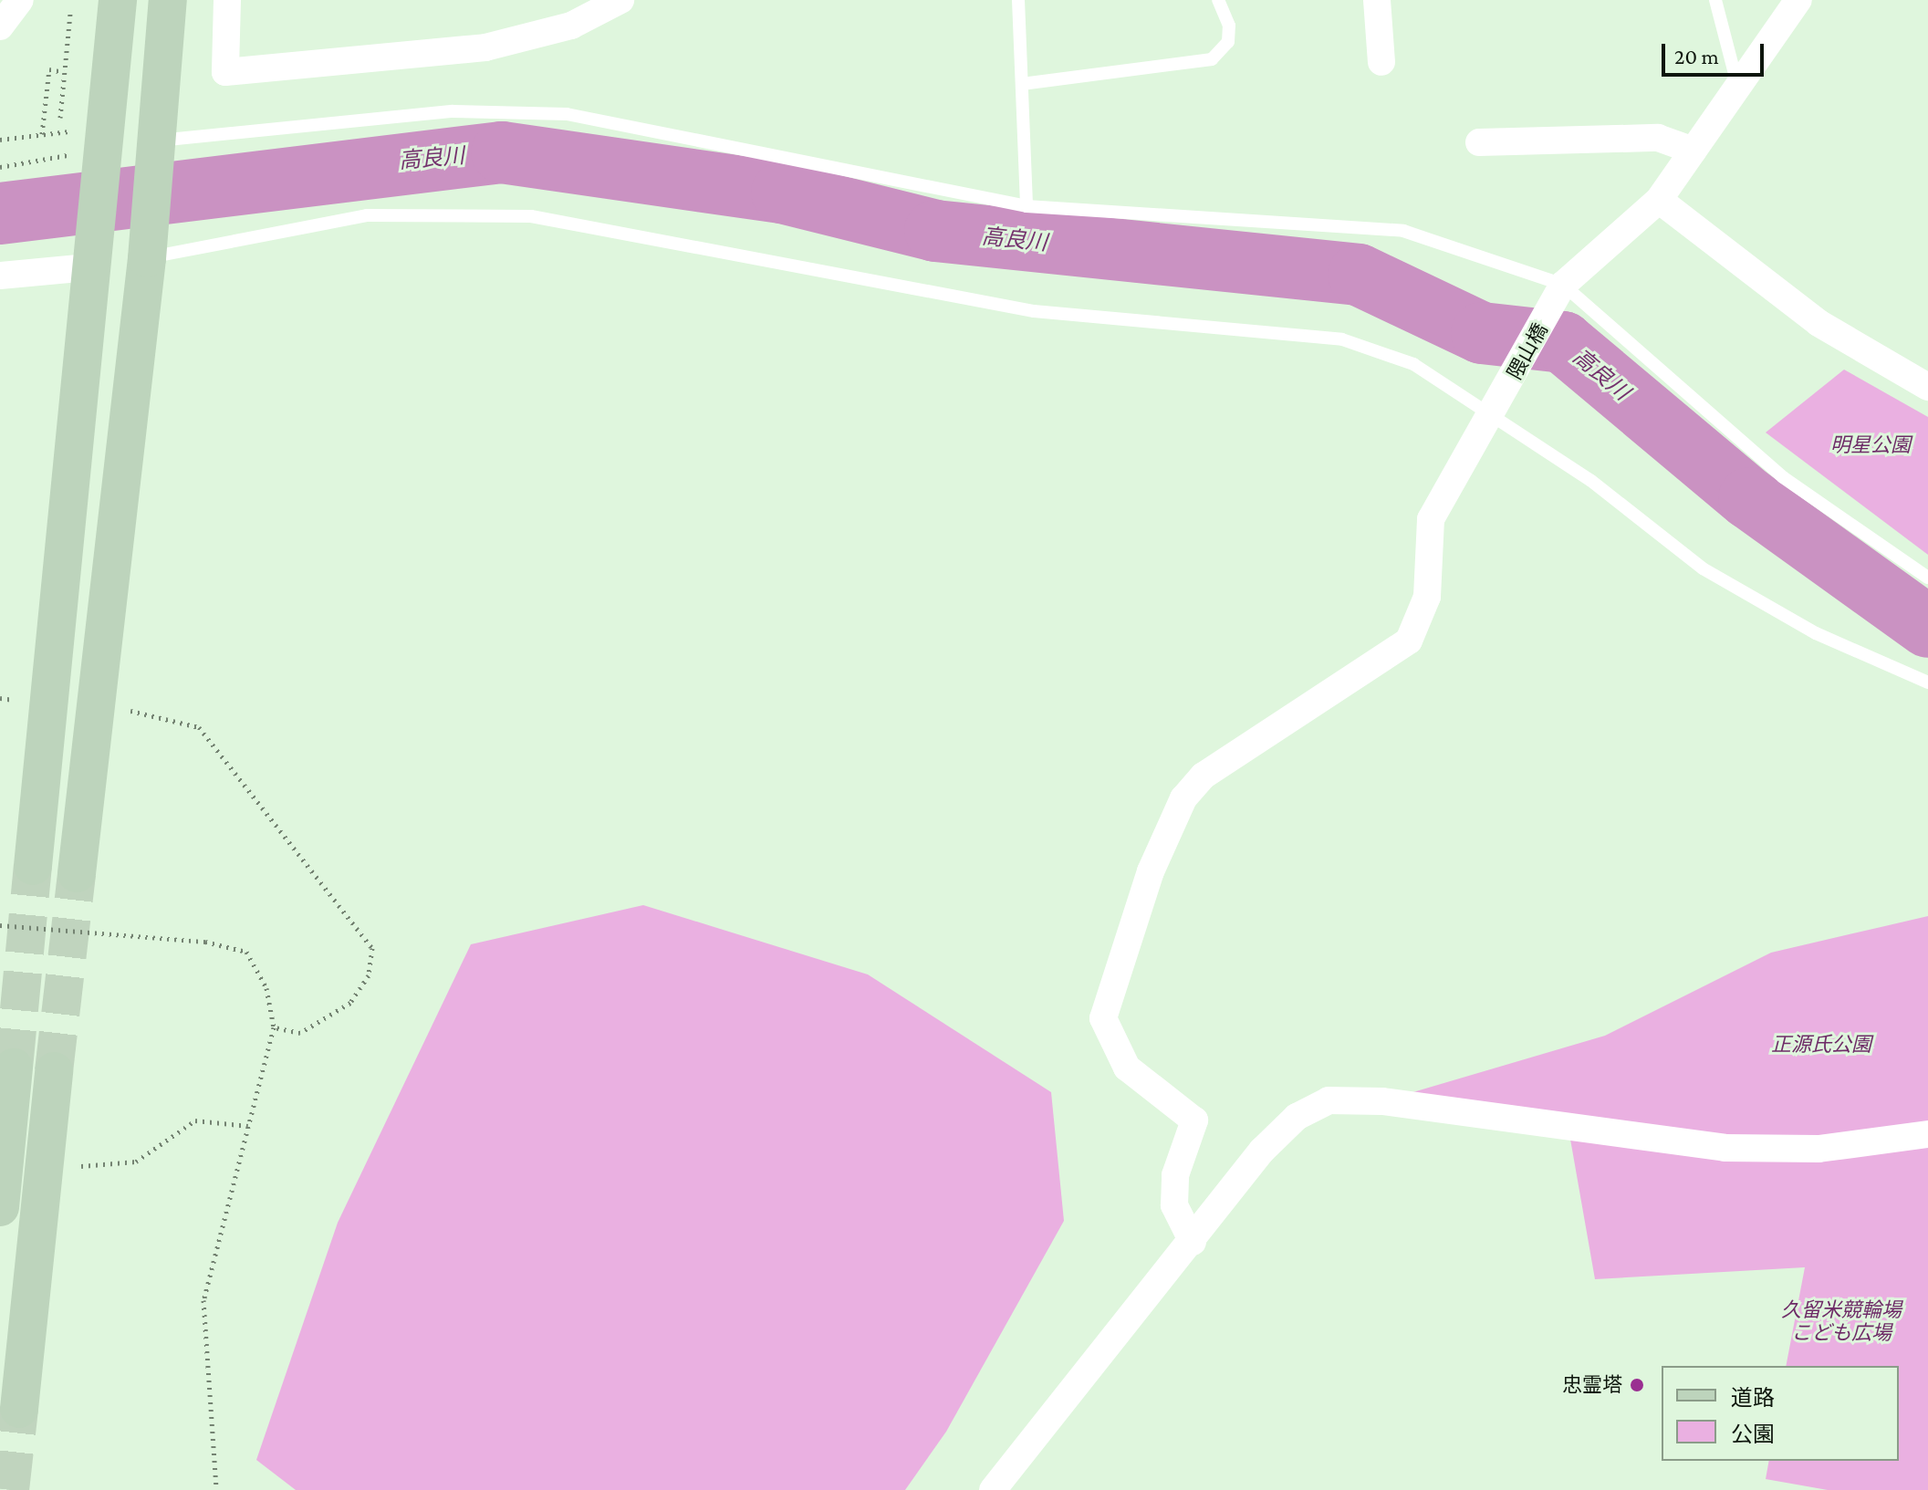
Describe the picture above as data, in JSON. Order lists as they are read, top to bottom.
{
  "streets": {
    "street": ["隈山橋"]
  },
  "water": ["高良川"],
  "parks": ["明星公園", "正源氏公園", "久留米競輪場 こども広場"],
  "places": ["忠霊塔"],
  "legend": ["道路", "公園"],
  "scale_bar": "20 m"
}
